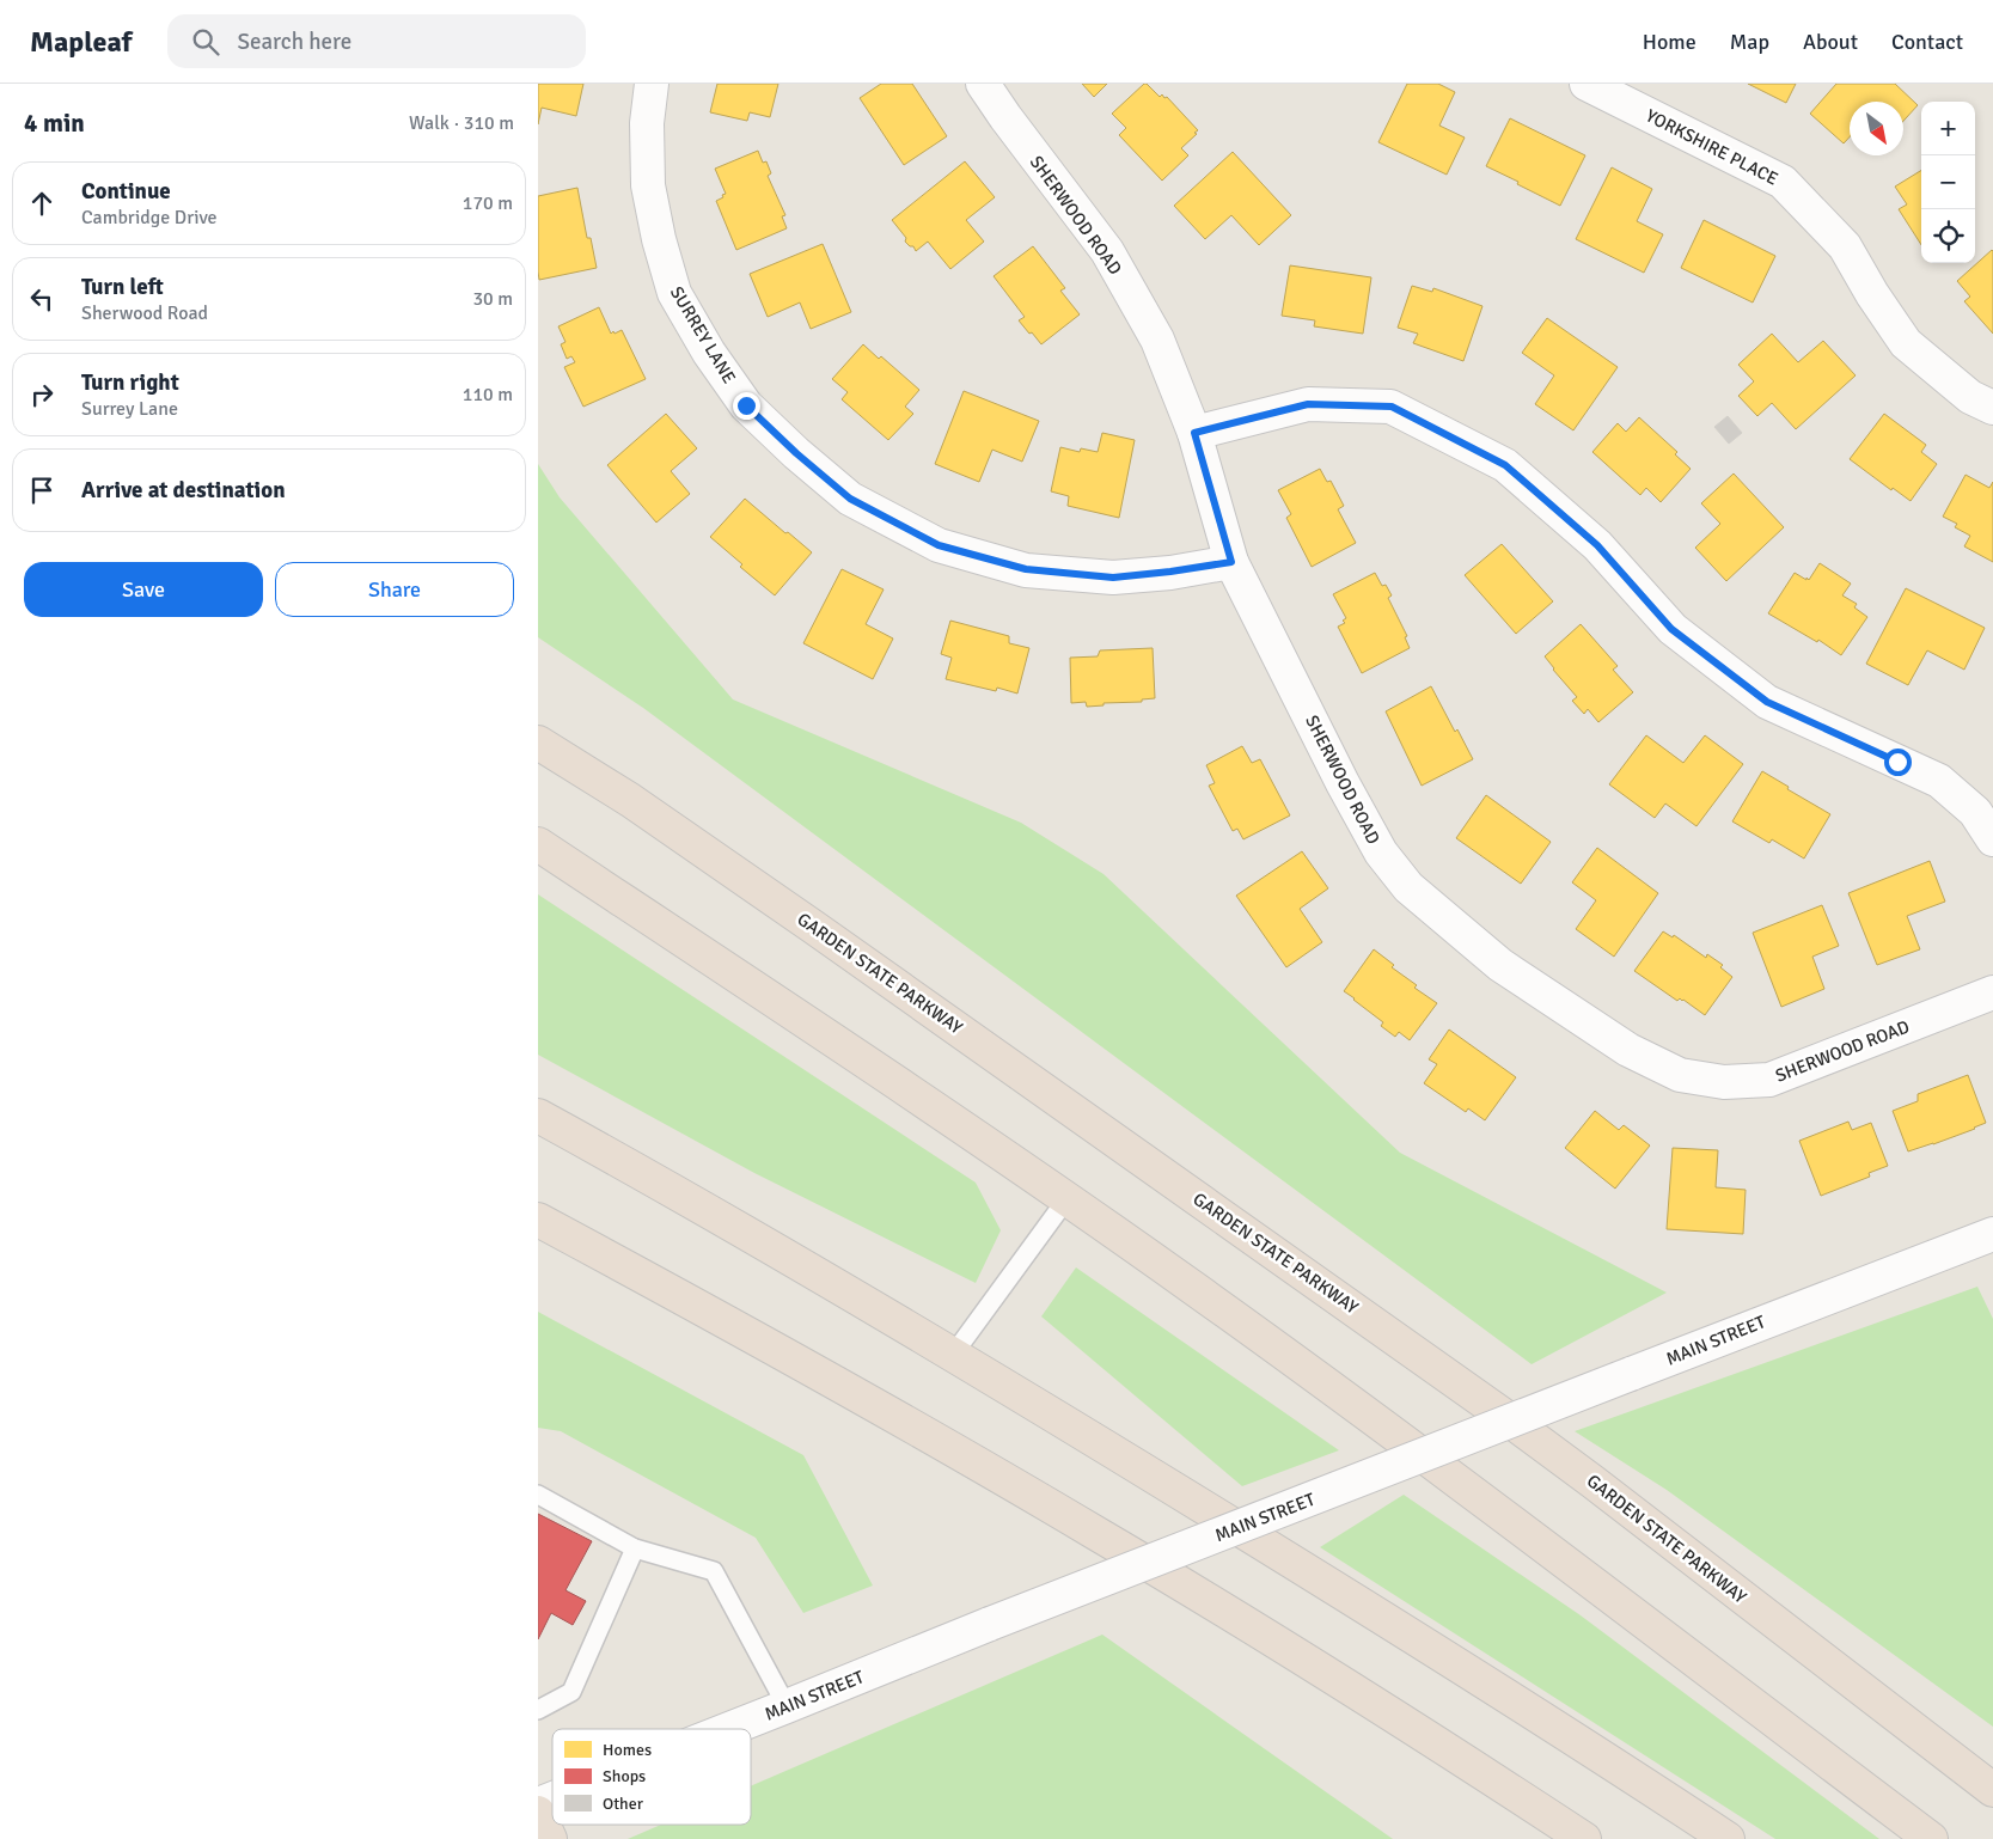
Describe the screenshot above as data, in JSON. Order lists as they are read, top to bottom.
{
  "streets": {
    "highway": ["GARDEN STATE PARKWAY"],
    "street": [
      "YORKSHIRE PLACE",
      "SHERWOOD ROAD",
      "SURREY LANE",
      "MAIN STREET"
    ]
  },
  "crossings": [
    ["SHERWOOD ROAD", "SURREY LANE"]
  ],
  "legend": ["Homes", "Shops", "Other"],
  "north": "bottom right",
  "page": {
    "header": "Mapleaf",
    "search": "Search here",
    "nav": [
      "Home",
      "Map",
      "About",
      "Contact"
    ],
    "heading": ["4 min", "Walk · 310 m"],
    "map_buttons": ["+", "−"],
    "list": [
      ["Continue", "Cambridge Drive", "170 m"],
      ["Turn left", "Sherwood Road", "30 m"],
      ["Turn right", "Surrey Lane", "110 m"],
      "Arrive at destination"
    ],
    "buttons": ["Save", "Share"]
  }
}
